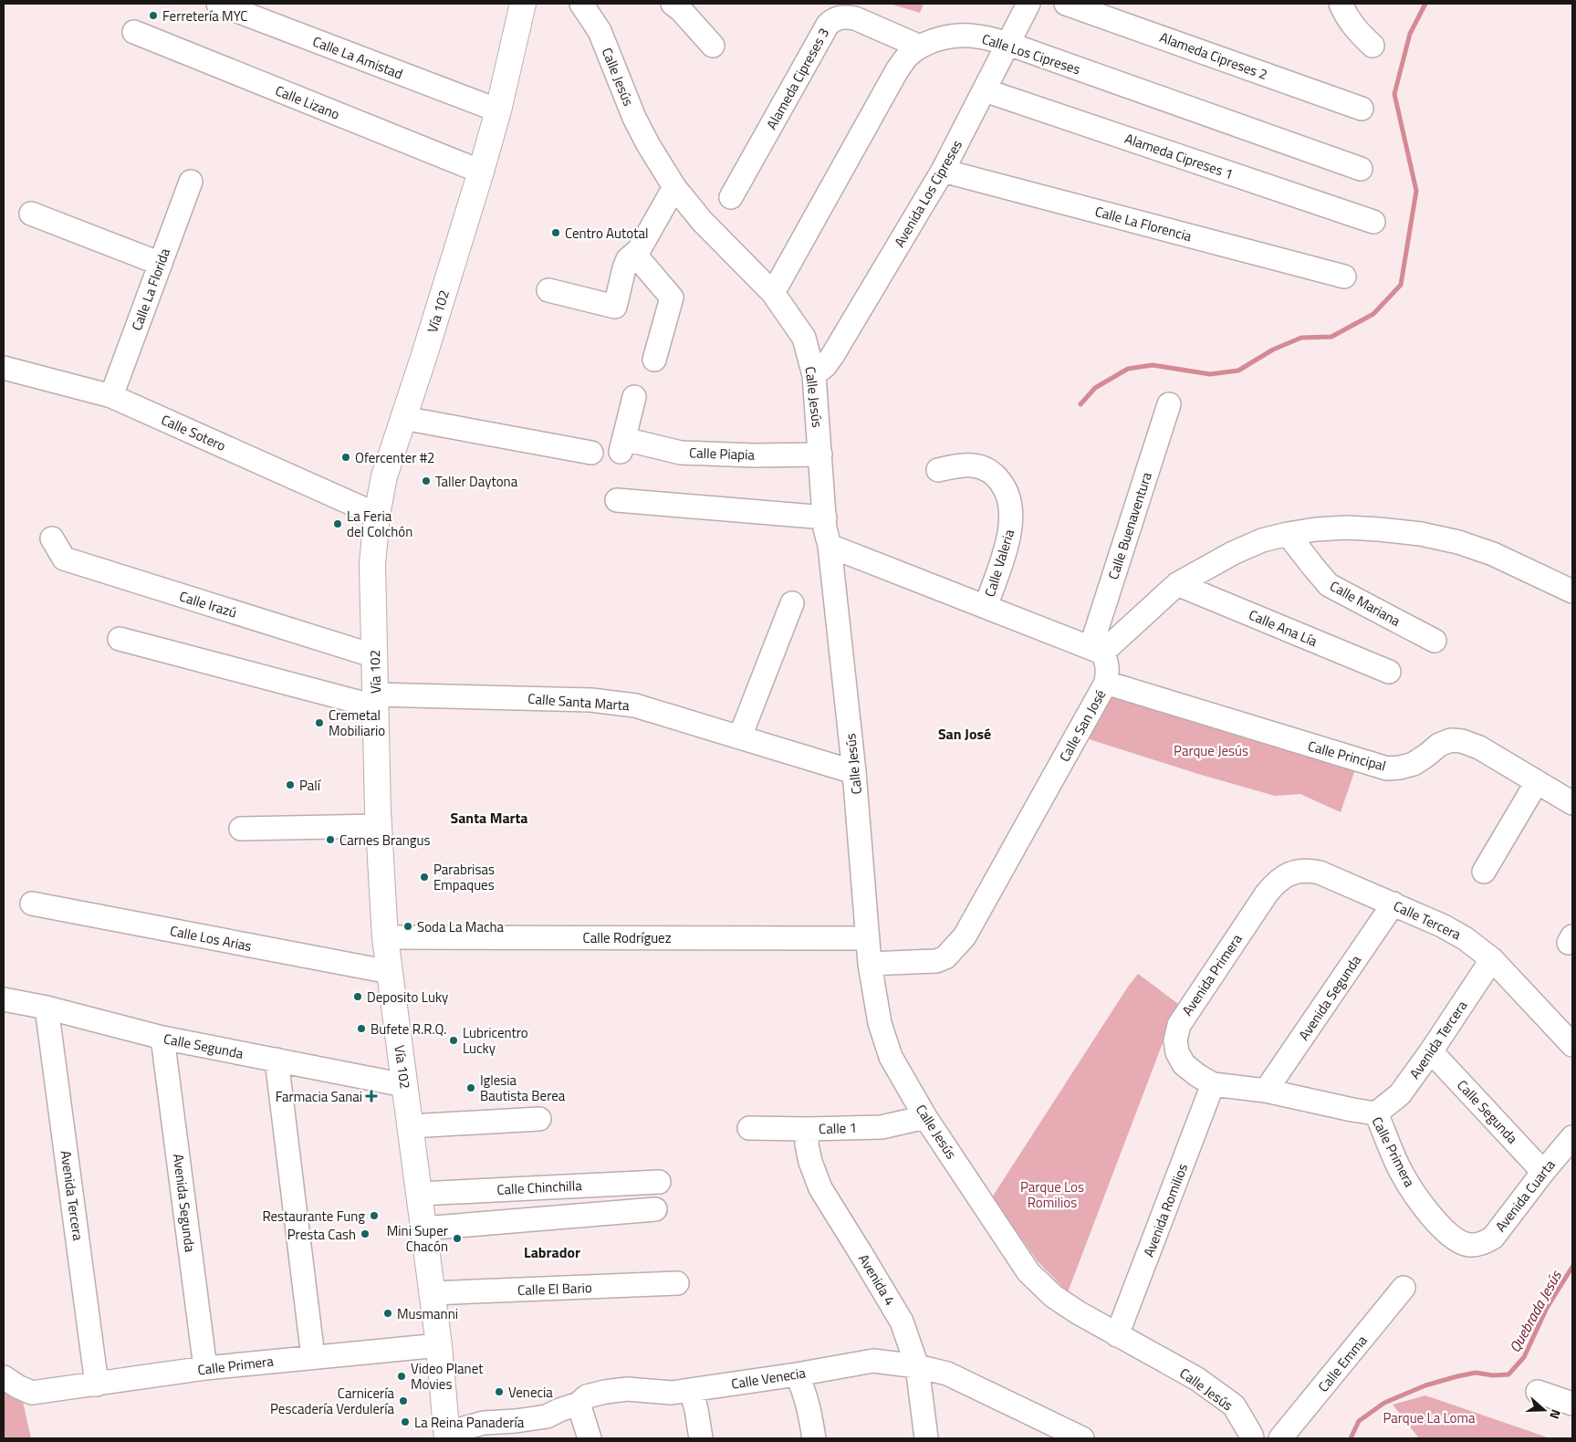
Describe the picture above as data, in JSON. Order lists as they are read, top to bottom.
{
  "streets": {
    "main road": ["Vía 102"],
    "street": [
      "Calle Los Cipreses",
      "Alameda Cipreses 2",
      "Calle La Amistad",
      "Calle Jesús",
      "Alameda Cipreses 3",
      "Calle Lizano",
      "Alameda Cipreses 1",
      "Avenida Los Cipreses",
      "Calle La Florencia",
      "Calle La Florida",
      "Calle Sotero",
      "Calle Piapia",
      "Calle Buenaventura",
      "Calle Valeria",
      "Calle Mariana",
      "Calle Irazú",
      "Calle Ana Lía",
      "Calle Santa Marta",
      "Calle San José",
      "Calle Principal",
      "Calle Tercera",
      "Calle Rodríguez",
      "Calle Los Arias",
      "Avenida Primera",
      "Avenida Segunda",
      "Avenida Tercera",
      "Calle Segunda",
      "Calle 1",
      "Calle Primera",
      "Calle Chinchilla",
      "Avenida Cuarta",
      "Avenida Romilios",
      "Avenida 4",
      "Calle El Bario",
      "Calle Emma",
      "Calle Venecia"
    ]
  },
  "crossings": [
    ["Calle Los Cipreses", "Calle Jesús"],
    ["Calle Los Cipreses", "Alameda Cipreses 3"],
    ["Calle Los Cipreses", "Avenida Los Cipreses"],
    ["Calle La Amistad", "Vía 102"],
    ["Calle Jesús", "Avenida Los Cipreses"],
    ["Calle Jesús", "Calle Piapia"],
    ["Calle Jesús", "Calle Santa Marta"],
    ["Calle Jesús", "Calle San José"],
    ["Calle Jesús", "Calle Rodríguez"],
    ["Calle Jesús", "Calle 1"],
    ["Calle Jesús", "Avenida Romilios"],
    ["Calle Lizano", "Vía 102"],
    ["Alameda Cipreses 1", "Avenida Los Cipreses"],
    ["Avenida Los Cipreses", "Calle La Florencia"],
    ["Calle La Florida", "Calle Sotero"],
    ["Vía 102", "Calle Sotero"],
    ["Vía 102", "Calle Irazú"],
    ["Vía 102", "Calle Santa Marta"],
    ["Vía 102", "Calle Rodríguez"],
    ["Vía 102", "Calle Los Arias"],
    ["Vía 102", "Calle Segunda"],
    ["Vía 102", "Calle Primera"],
    ["Vía 102", "Calle Chinchilla"],
    ["Vía 102", "Calle El Bario"],
    ["Vía 102", "Calle Venecia"],
    ["Calle Buenaventura", "Calle San José"],
    ["Calle San José", "Calle Principal"],
    ["Calle Tercera", "Avenida Primera"],
    ["Calle Tercera", "Avenida Segunda"],
    ["Calle Tercera", "Avenida Tercera"],
    ["Avenida Primera", "Calle Primera"],
    ["Avenida Primera", "Avenida Romilios"],
    ["Avenida Segunda", "Calle Segunda"],
    ["Avenida Segunda", "Calle Primera"],
    ["Avenida Tercera", "Calle Segunda"],
    ["Avenida Tercera", "Calle Primera"],
    ["Calle Segunda", "Avenida Cuarta"],
    ["Calle 1", "Avenida 4"],
    ["Calle Primera", "Avenida Cuarta"],
    ["Calle Primera", "Avenida Romilios"],
    ["Avenida 4", "Calle Venecia"]
  ],
  "districts": ["San José", "Santa Marta", "Labrador"],
  "water": ["Quebrada Jesús"],
  "parks": ["Parque Jesús", "Parque Los Romilios", "Parque La Loma"],
  "places": {
    "other": [
      "Ferretería MYC",
      "Centro Autotal",
      "Ofercenter #2",
      "Taller Daytona",
      "La Feria del Colchón",
      "Cremetal Mobiliario",
      "Palí",
      "Carnes Brangus",
      "Parabrisas Empaques",
      "Soda La Macha",
      "Deposito Luky",
      "Bufete R.R.Q.",
      "Lubricentro Lucky",
      "Iglesia Bautista Berea",
      "Restaurante Fung",
      "Presta Cash",
      "Mini Super Chacón",
      "Musmanni",
      "Video Planet Movies",
      "Venecia",
      "Carnicería Pescadería Verdulería",
      "La Reina Panadería"
    ],
    "health": ["Farmacia Sanai"]
  },
  "north": "right"
}
